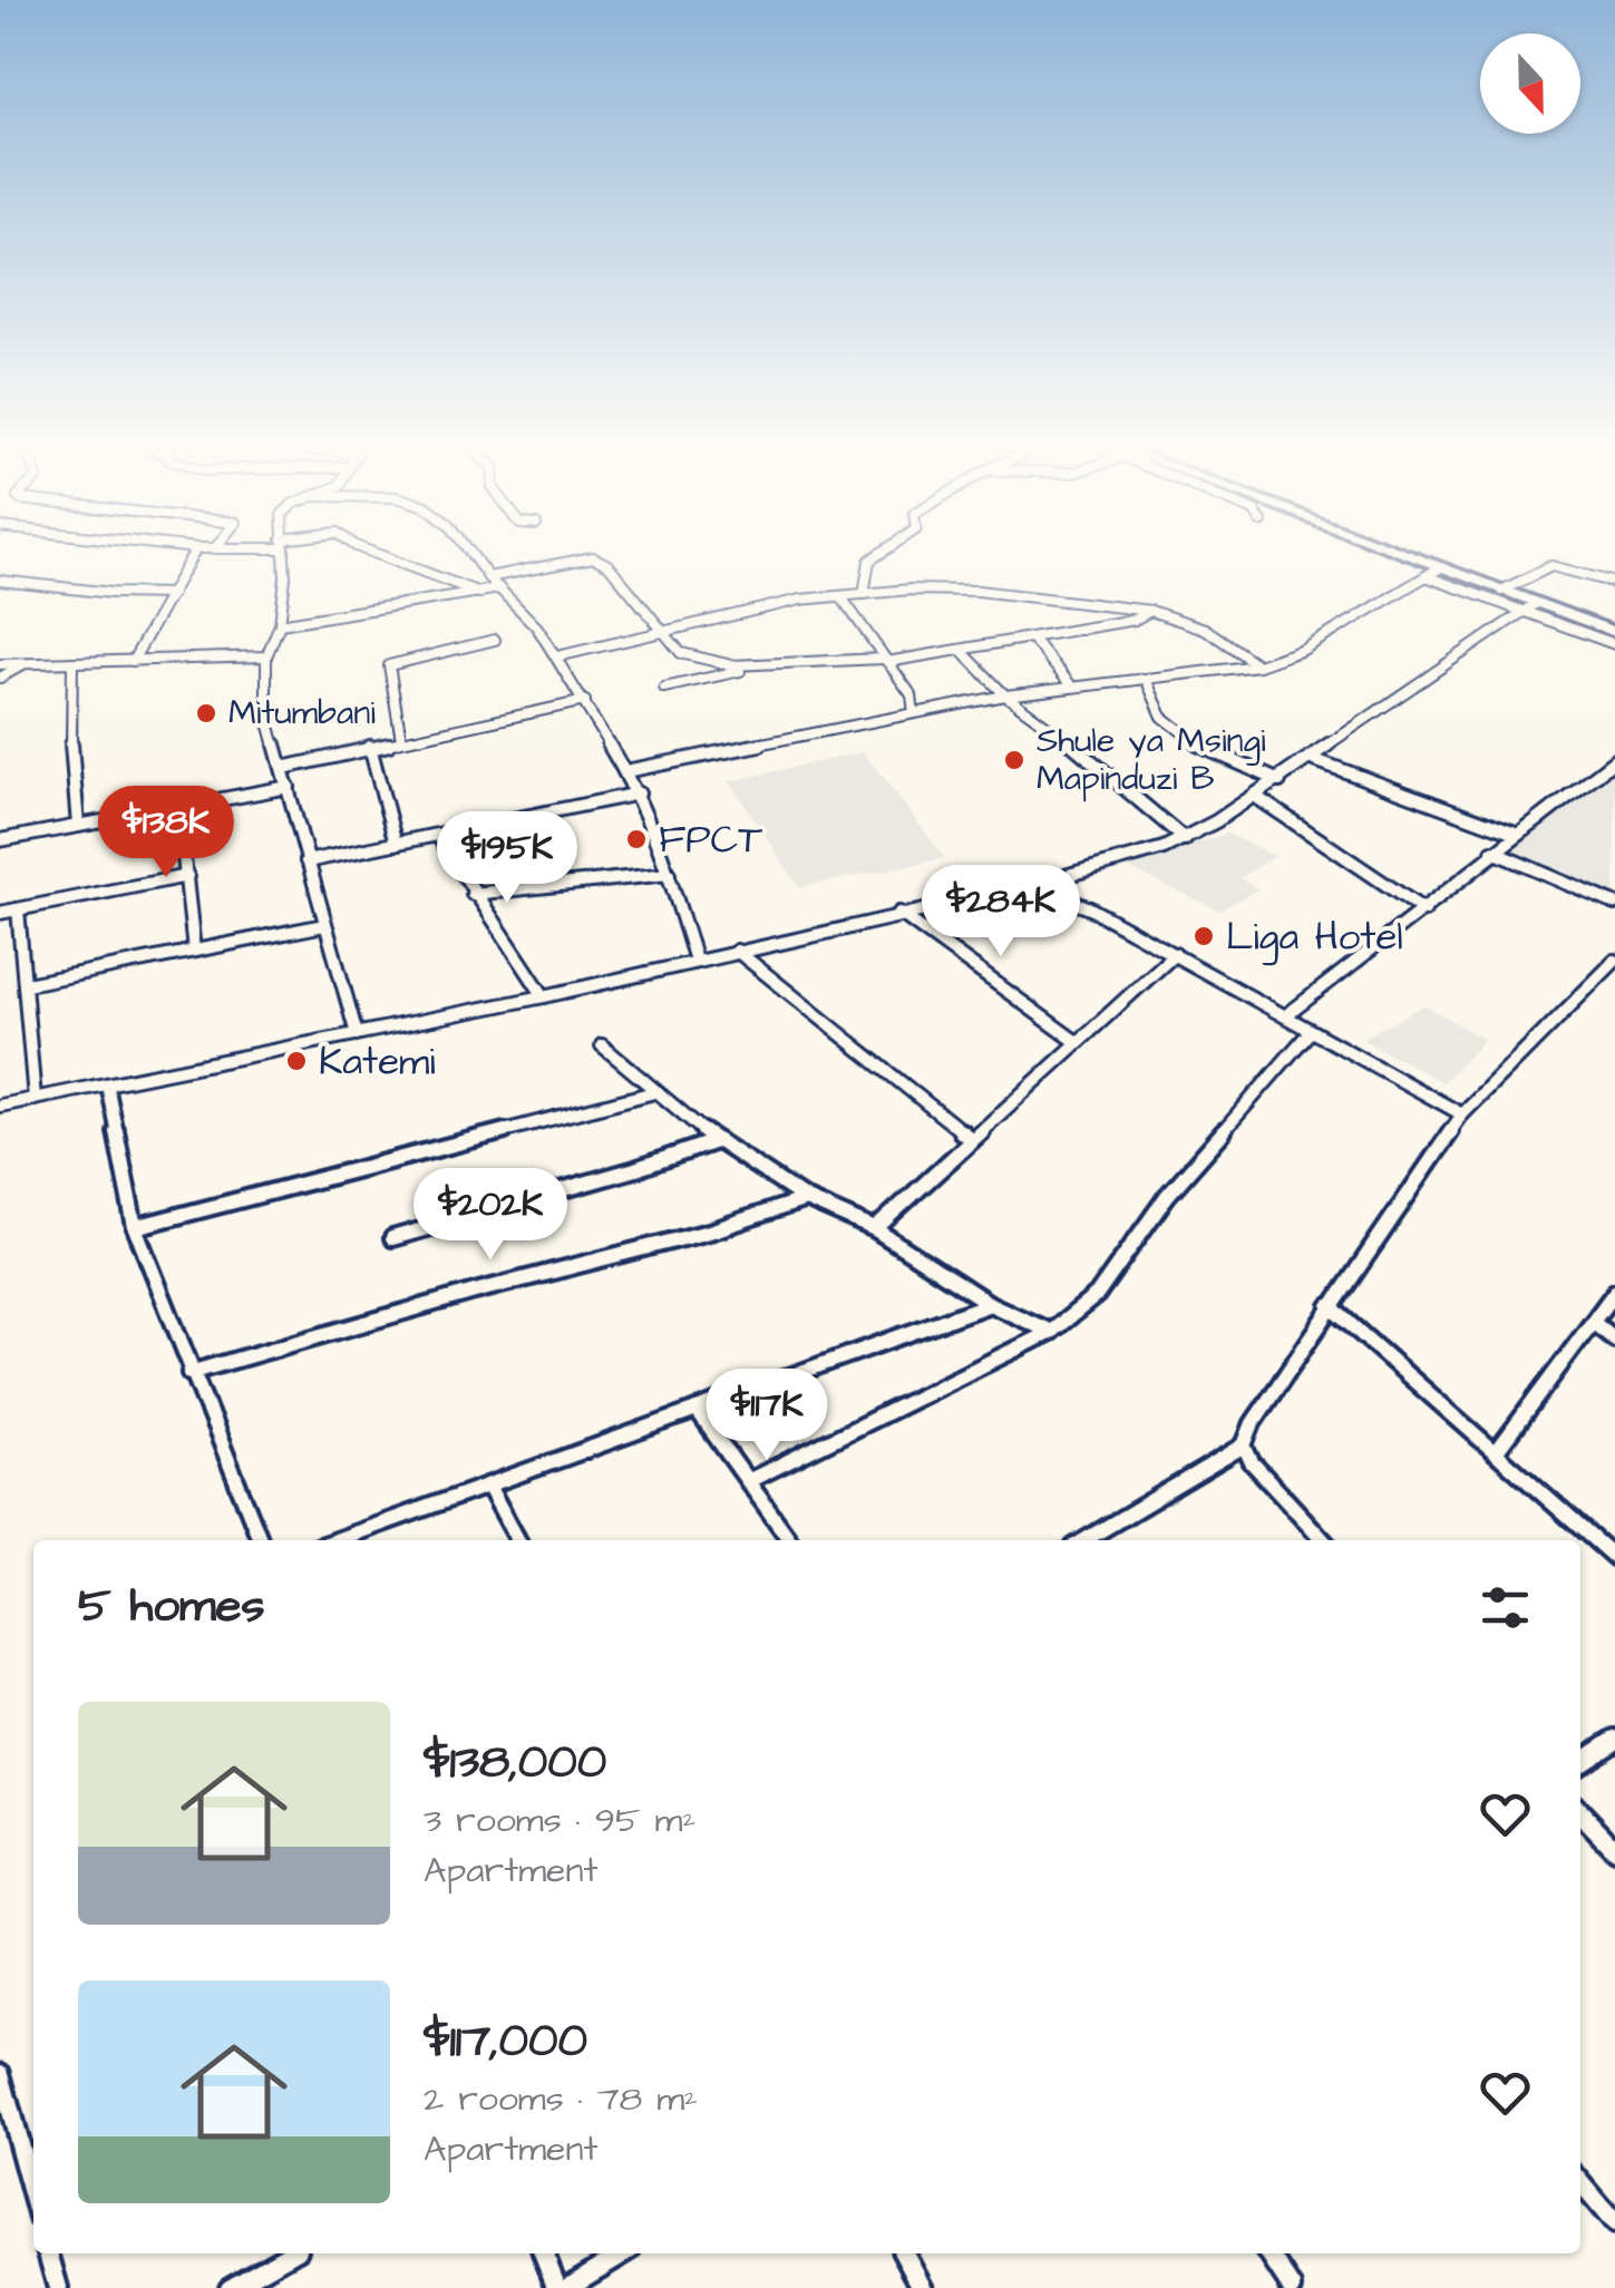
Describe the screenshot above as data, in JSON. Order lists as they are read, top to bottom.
{
  "places": [
    "Mitumbani",
    "Shule ya Msingi Mapinduzi B",
    "FPCT",
    "Liga Hotel",
    "Katemi"
  ],
  "north": "bottom",
  "page": {
    "price": [
      "$138K",
      "$195K",
      "$284K",
      "$202K",
      "$117K"
    ],
    "heading": "5 homes",
    "list": [
      {
        "name": "$138,000",
        "note": "3 rooms · 95 m² · Apartment"
      },
      {
        "name": "$117,000",
        "note": "2 rooms · 78 m² · Apartment"
      }
    ]
  }
}
